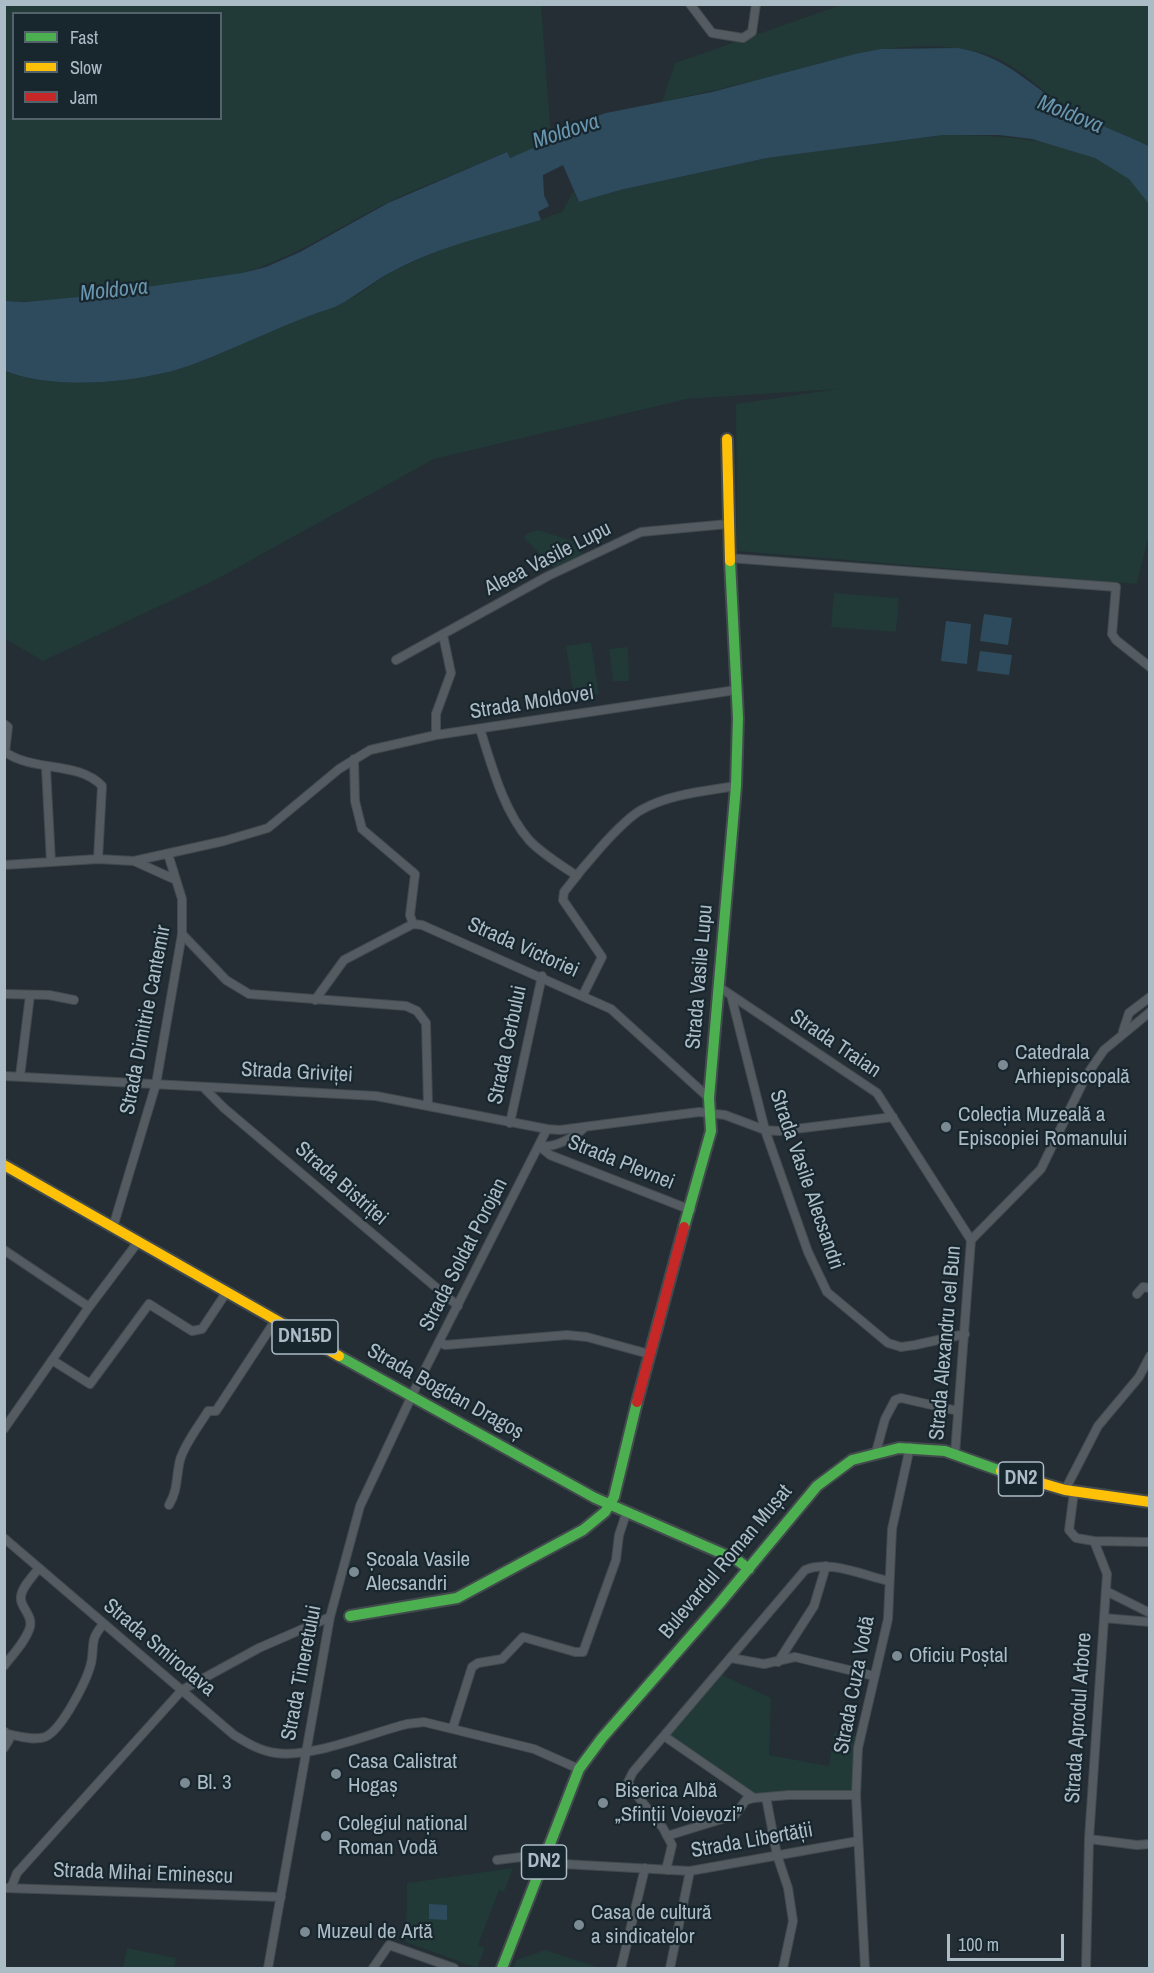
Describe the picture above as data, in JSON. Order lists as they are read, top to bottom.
{
  "streets": {
    "main road": [
      "Strada Vasile Lupu",
      "DN15D",
      "Strada Bogdan Dragoș",
      "DN2",
      "Bulevardul Roman Mușat"
    ],
    "street": [
      "Aleea Vasile Lupu",
      "Strada Moldovei",
      "Strada Victoriei",
      "Strada Dimitrie Cantemir",
      "Strada Traian",
      "Strada Cerbului",
      "Strada Griviței",
      "Strada Plevnei",
      "Strada Vasile Alecsandri",
      "Strada Bistriței",
      "Strada Soldat Porojan",
      "Strada Alexandru cel Bun",
      "Strada Smirodava",
      "Strada Tineretului",
      "Strada Cuza Vodă",
      "Strada Aprodul Arbore",
      "Strada Libertății",
      "Strada Mihai Eminescu"
    ]
  },
  "crossings": [
    ["Aleea Vasile Lupu", "Strada Vasile Lupu"],
    ["Strada Moldovei", "Strada Vasile Lupu"],
    ["Strada Moldovei", "Strada Dimitrie Cantemir"],
    ["Strada Victoriei", "Strada Vasile Lupu"],
    ["Strada Victoriei", "Strada Cerbului"],
    ["Strada Vasile Lupu", "Strada Traian"],
    ["Strada Vasile Lupu", "Strada Griviței"],
    ["Strada Vasile Lupu", "Strada Plevnei"],
    ["Strada Vasile Lupu", "Strada Bogdan Dragoș"],
    ["Strada Dimitrie Cantemir", "Strada Griviței"],
    ["Strada Dimitrie Cantemir", "Strada Bogdan Dragoș"],
    ["Strada Traian", "Strada Griviței"],
    ["Strada Traian", "Strada Vasile Alecsandri"],
    ["Strada Traian", "Strada Alexandru cel Bun"],
    ["Strada Cerbului", "Strada Griviței"],
    ["Strada Griviței", "Strada Plevnei"],
    ["Strada Griviței", "Strada Vasile Alecsandri"],
    ["Strada Griviței", "Strada Bistriței"],
    ["Strada Griviței", "Strada Soldat Porojan"],
    ["Strada Plevnei", "Strada Soldat Porojan"],
    ["Strada Vasile Alecsandri", "Strada Alexandru cel Bun"],
    ["Strada Bistriței", "Strada Soldat Porojan"],
    ["Strada Soldat Porojan", "Strada Bogdan Dragoș"],
    ["Strada Soldat Porojan", "Strada Tineretului"],
    ["Strada Alexandru cel Bun", "Bulevardul Roman Mușat"],
    ["Strada Bogdan Dragoș", "Bulevardul Roman Mușat"],
    ["Strada Bogdan Dragoș", "Strada Tineretului"],
    ["Bulevardul Roman Mușat", "Strada Smirodava"],
    ["Bulevardul Roman Mușat", "Strada Cuza Vodă"],
    ["Bulevardul Roman Mușat", "Strada Libertății"],
    ["Strada Smirodava", "Strada Tineretului"],
    ["Strada Tineretului", "Strada Mihai Eminescu"],
    ["Strada Cuza Vodă", "Strada Libertății"]
  ],
  "water": ["Moldova"],
  "places": [
    "Catedrala Arhiepiscopală",
    "Colecția Muzeală a Episcopiei Romanului",
    "Școala Vasile Alecsandri",
    "Oficiu Poștal",
    "Casa Calistrat Hogaș",
    "Bl. 3",
    "Biserica Albă „Sfinții Voievozi”",
    "Colegiul național Roman Vodă",
    "Casa de cultură a sindicatelor",
    "Muzeul de Artă"
  ],
  "legend": ["Fast", "Slow", "Jam"],
  "scale_bar": "100 m"
}
